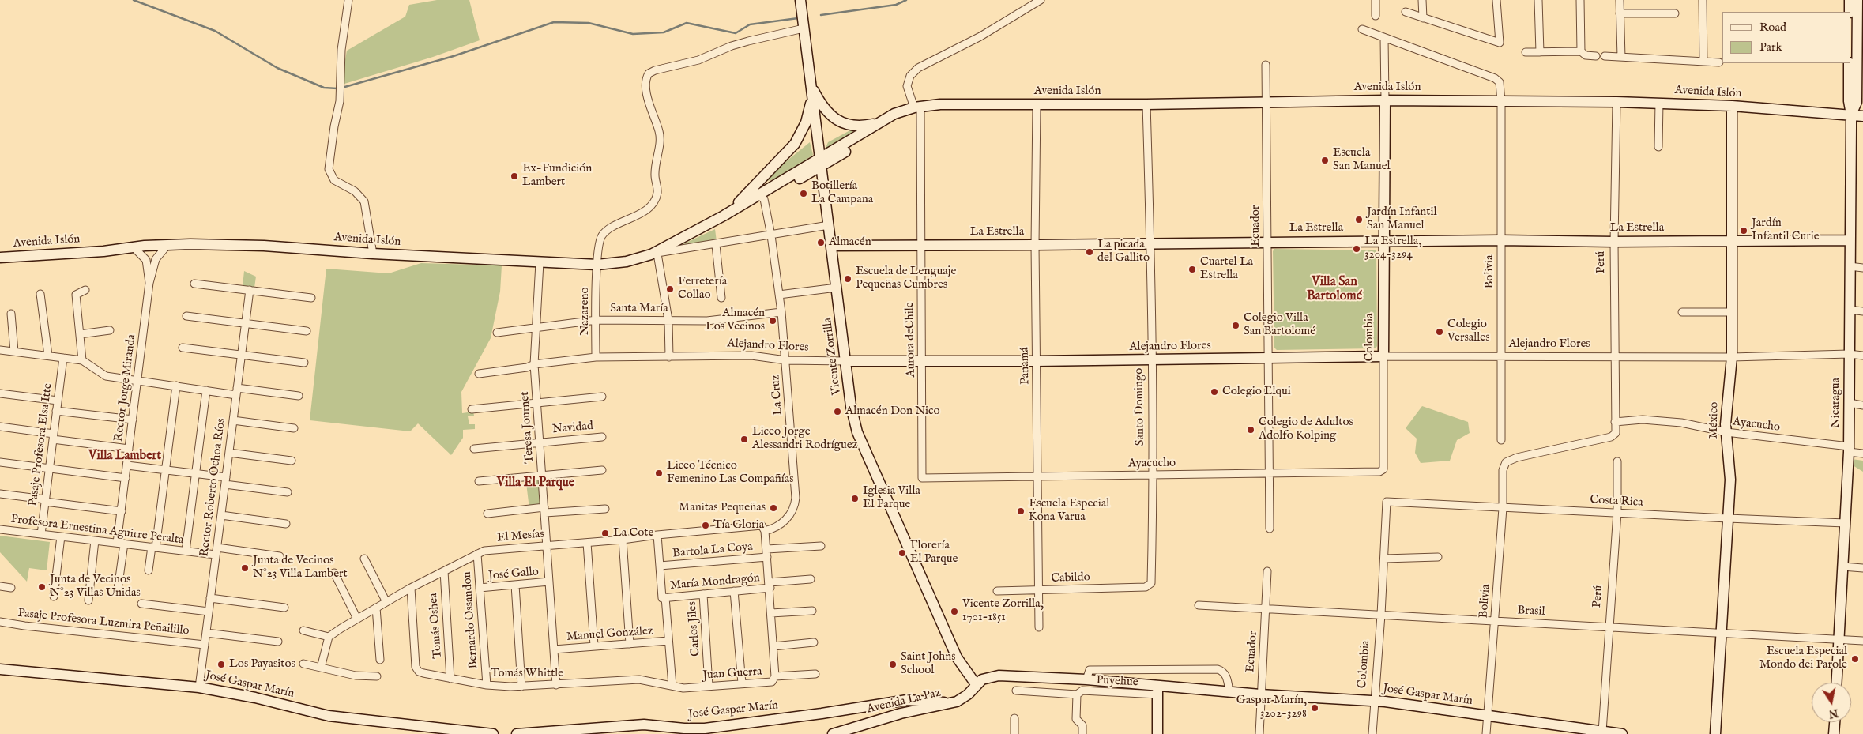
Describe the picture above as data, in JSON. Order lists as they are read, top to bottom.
{
  "streets": {
    "main road": [
      "Avenida Islón",
      "La Estrella",
      "Colombia",
      "Alejandro Flores",
      "Vicente Zorrilla",
      "Nicaragua",
      "México",
      "José Gaspar Marín",
      "Avenida La Paz"
    ],
    "street": [
      "Ecuador",
      "Perú",
      "Bolivia",
      "Santa María",
      "Nazareno",
      "Aurora deChile",
      "Panamá",
      "Rector Jorge Miranda",
      "La Cruz",
      "Santo Domingo",
      "Ayacucho",
      "Teresa Journet",
      "Navidad",
      "Pasaje Profesora Elsa Itte",
      "Rector Roberto Ochoa Ríos",
      "Costa Rica",
      "Profesora Ernestina Aguirre Peralta",
      "El Mesías",
      "Bartola La Coya",
      "José Gallo",
      "Cabildo",
      "María Mondragón",
      "Brasil",
      "Bernardo Ossandon",
      "Pasaje Profesora Luzmira Peñailillo",
      "Tomás Oshea",
      "Carlos Jiles",
      "Manuel González",
      "Tomás Whittle",
      "Juan Guerra",
      "Puyehue"
    ]
  },
  "crossings": [
    ["Avenida Islón", "Ecuador"],
    ["Avenida Islón", "Perú"],
    ["Avenida Islón", "Bolivia"],
    ["Avenida Islón", "Nazareno"],
    ["Avenida Islón", "Colombia"],
    ["Avenida Islón", "Aurora deChile"],
    ["Avenida Islón", "Vicente Zorrilla"],
    ["Avenida Islón", "Panamá"],
    ["Avenida Islón", "Rector Jorge Miranda"],
    ["Avenida Islón", "La Cruz"],
    ["Avenida Islón", "Nicaragua"],
    ["Avenida Islón", "Santo Domingo"],
    ["Avenida Islón", "México"],
    ["Avenida Islón", "Teresa Journet"],
    ["Ecuador", "La Estrella"],
    ["Ecuador", "Alejandro Flores"],
    ["Ecuador", "Ayacucho"],
    ["Ecuador", "Brasil"],
    ["Ecuador", "José Gaspar Marín"],
    ["La Estrella", "Perú"],
    ["La Estrella", "Bolivia"],
    ["La Estrella", "Colombia"],
    ["La Estrella", "Aurora deChile"],
    ["La Estrella", "Vicente Zorrilla"],
    ["La Estrella", "Panamá"],
    ["La Estrella", "Nicaragua"],
    ["La Estrella", "Santo Domingo"],
    ["La Estrella", "México"],
    ["Perú", "Bolivia"],
    ["Perú", "Alejandro Flores"],
    ["Perú", "Ayacucho"],
    ["Perú", "Costa Rica"],
    ["Perú", "Brasil"],
    ["Perú", "José Gaspar Marín"],
    ["Bolivia", "Colombia"],
    ["Bolivia", "Alejandro Flores"],
    ["Bolivia", "Ayacucho"],
    ["Bolivia", "Costa Rica"],
    ["Bolivia", "Brasil"],
    ["Bolivia", "José Gaspar Marín"],
    ["Santa María", "Nazareno"],
    ["Santa María", "La Cruz"],
    ["Santa María", "Teresa Journet"],
    ["Nazareno", "Alejandro Flores"],
    ["Nazareno", "Vicente Zorrilla"],
    ["Colombia", "Alejandro Flores"],
    ["Colombia", "Ayacucho"],
    ["Colombia", "Costa Rica"],
    ["Colombia", "Brasil"],
    ["Colombia", "José Gaspar Marín"],
    ["Aurora deChile", "Alejandro Flores"],
    ["Aurora deChile", "Ayacucho"],
    ["Alejandro Flores", "Vicente Zorrilla"],
    ["Alejandro Flores", "Panamá"],
    ["Alejandro Flores", "La Cruz"],
    ["Alejandro Flores", "Nicaragua"],
    ["Alejandro Flores", "Santo Domingo"],
    ["Alejandro Flores", "México"],
    ["Alejandro Flores", "Teresa Journet"],
    ["Vicente Zorrilla", "José Gaspar Marín"],
    ["Vicente Zorrilla", "Avenida La Paz"],
    ["Panamá", "Ayacucho"],
    ["Panamá", "Cabildo"],
    ["Rector Jorge Miranda", "Profesora Ernestina Aguirre Peralta"],
    ["La Cruz", "El Mesías"],
    ["Nicaragua", "Ayacucho"],
    ["Nicaragua", "Costa Rica"],
    ["Nicaragua", "Brasil"],
    ["Santo Domingo", "Ayacucho"],
    ["Santo Domingo", "Cabildo"],
    ["México", "Ayacucho"],
    ["México", "Costa Rica"],
    ["México", "Brasil"],
    ["Teresa Journet", "Navidad"],
    ["Teresa Journet", "El Mesías"],
    ["Teresa Journet", "José Gallo"],
    ["Teresa Journet", "Manuel González"],
    ["Teresa Journet", "Tomás Whittle"],
    ["Pasaje Profesora Elsa Itte", "Profesora Ernestina Aguirre Peralta"],
    ["Rector Roberto Ochoa Ríos", "Profesora Ernestina Aguirre Peralta"],
    ["Rector Roberto Ochoa Ríos", "Pasaje Profesora Luzmira Peñailillo"],
    ["Rector Roberto Ochoa Ríos", "José Gaspar Marín"],
    ["El Mesías", "Bernardo Ossandon"],
    ["El Mesías", "Tomás Oshea"],
    ["El Mesías", "Tomás Whittle"],
    ["José Gallo", "Bernardo Ossandon"],
    ["María Mondragón", "Carlos Jiles"],
    ["Bernardo Ossandon", "Tomás Whittle"],
    ["Tomás Oshea", "Tomás Whittle"],
    ["Carlos Jiles", "Juan Guerra"],
    ["Tomás Whittle", "Juan Guerra"],
    ["Puyehue", "José Gaspar Marín"],
    ["José Gaspar Marín", "Avenida La Paz"]
  ],
  "districts": ["Villa San Bartolomé", "Villa Lambert", "Villa El Parque"],
  "places": [
    "Escuela San Manuel",
    "Ex-Fundición Lambert",
    "Botillería La Campana",
    "Jardín Infantil San Manuel",
    "Jardín Infantil Curie",
    "Almacén",
    "La Estrella, 3204-3294",
    "La picada del Gallito",
    "Cuartel La Estrella",
    "Escuela de Lenguaje Pequeñas Cumbres",
    "Ferretería Collao",
    "Almacén Los Vecinos",
    "Colegio Villa San Bartolomé",
    "Colegio Versalles",
    "Colegio Elqui",
    "Almacén Don Nico",
    "Colegio de Adultos Adolfo Kolping",
    "Liceo Jorge Alessandri Rodríguez",
    "Liceo Técnico Femenino Las Compañías",
    "Iglesia Villa El Parque",
    "Manitas Pequeñas",
    "Escuela Especial Kona Varua",
    "Tía Gloria",
    "La Cote",
    "Florería El Parque",
    "Junta de Vecinos N°23 Villa Lambert",
    "Junta de Vecinos N°23 Villas Unidas",
    "Vicente Zorrilla, 1701-1851",
    "Escuela Especial Mondo dei Parole",
    "Los Payasitos",
    "Saint Johns School",
    "Gaspar Marín, 3202-3298"
  ],
  "legend": ["Road", "Park"],
  "north": "bottom"
}
